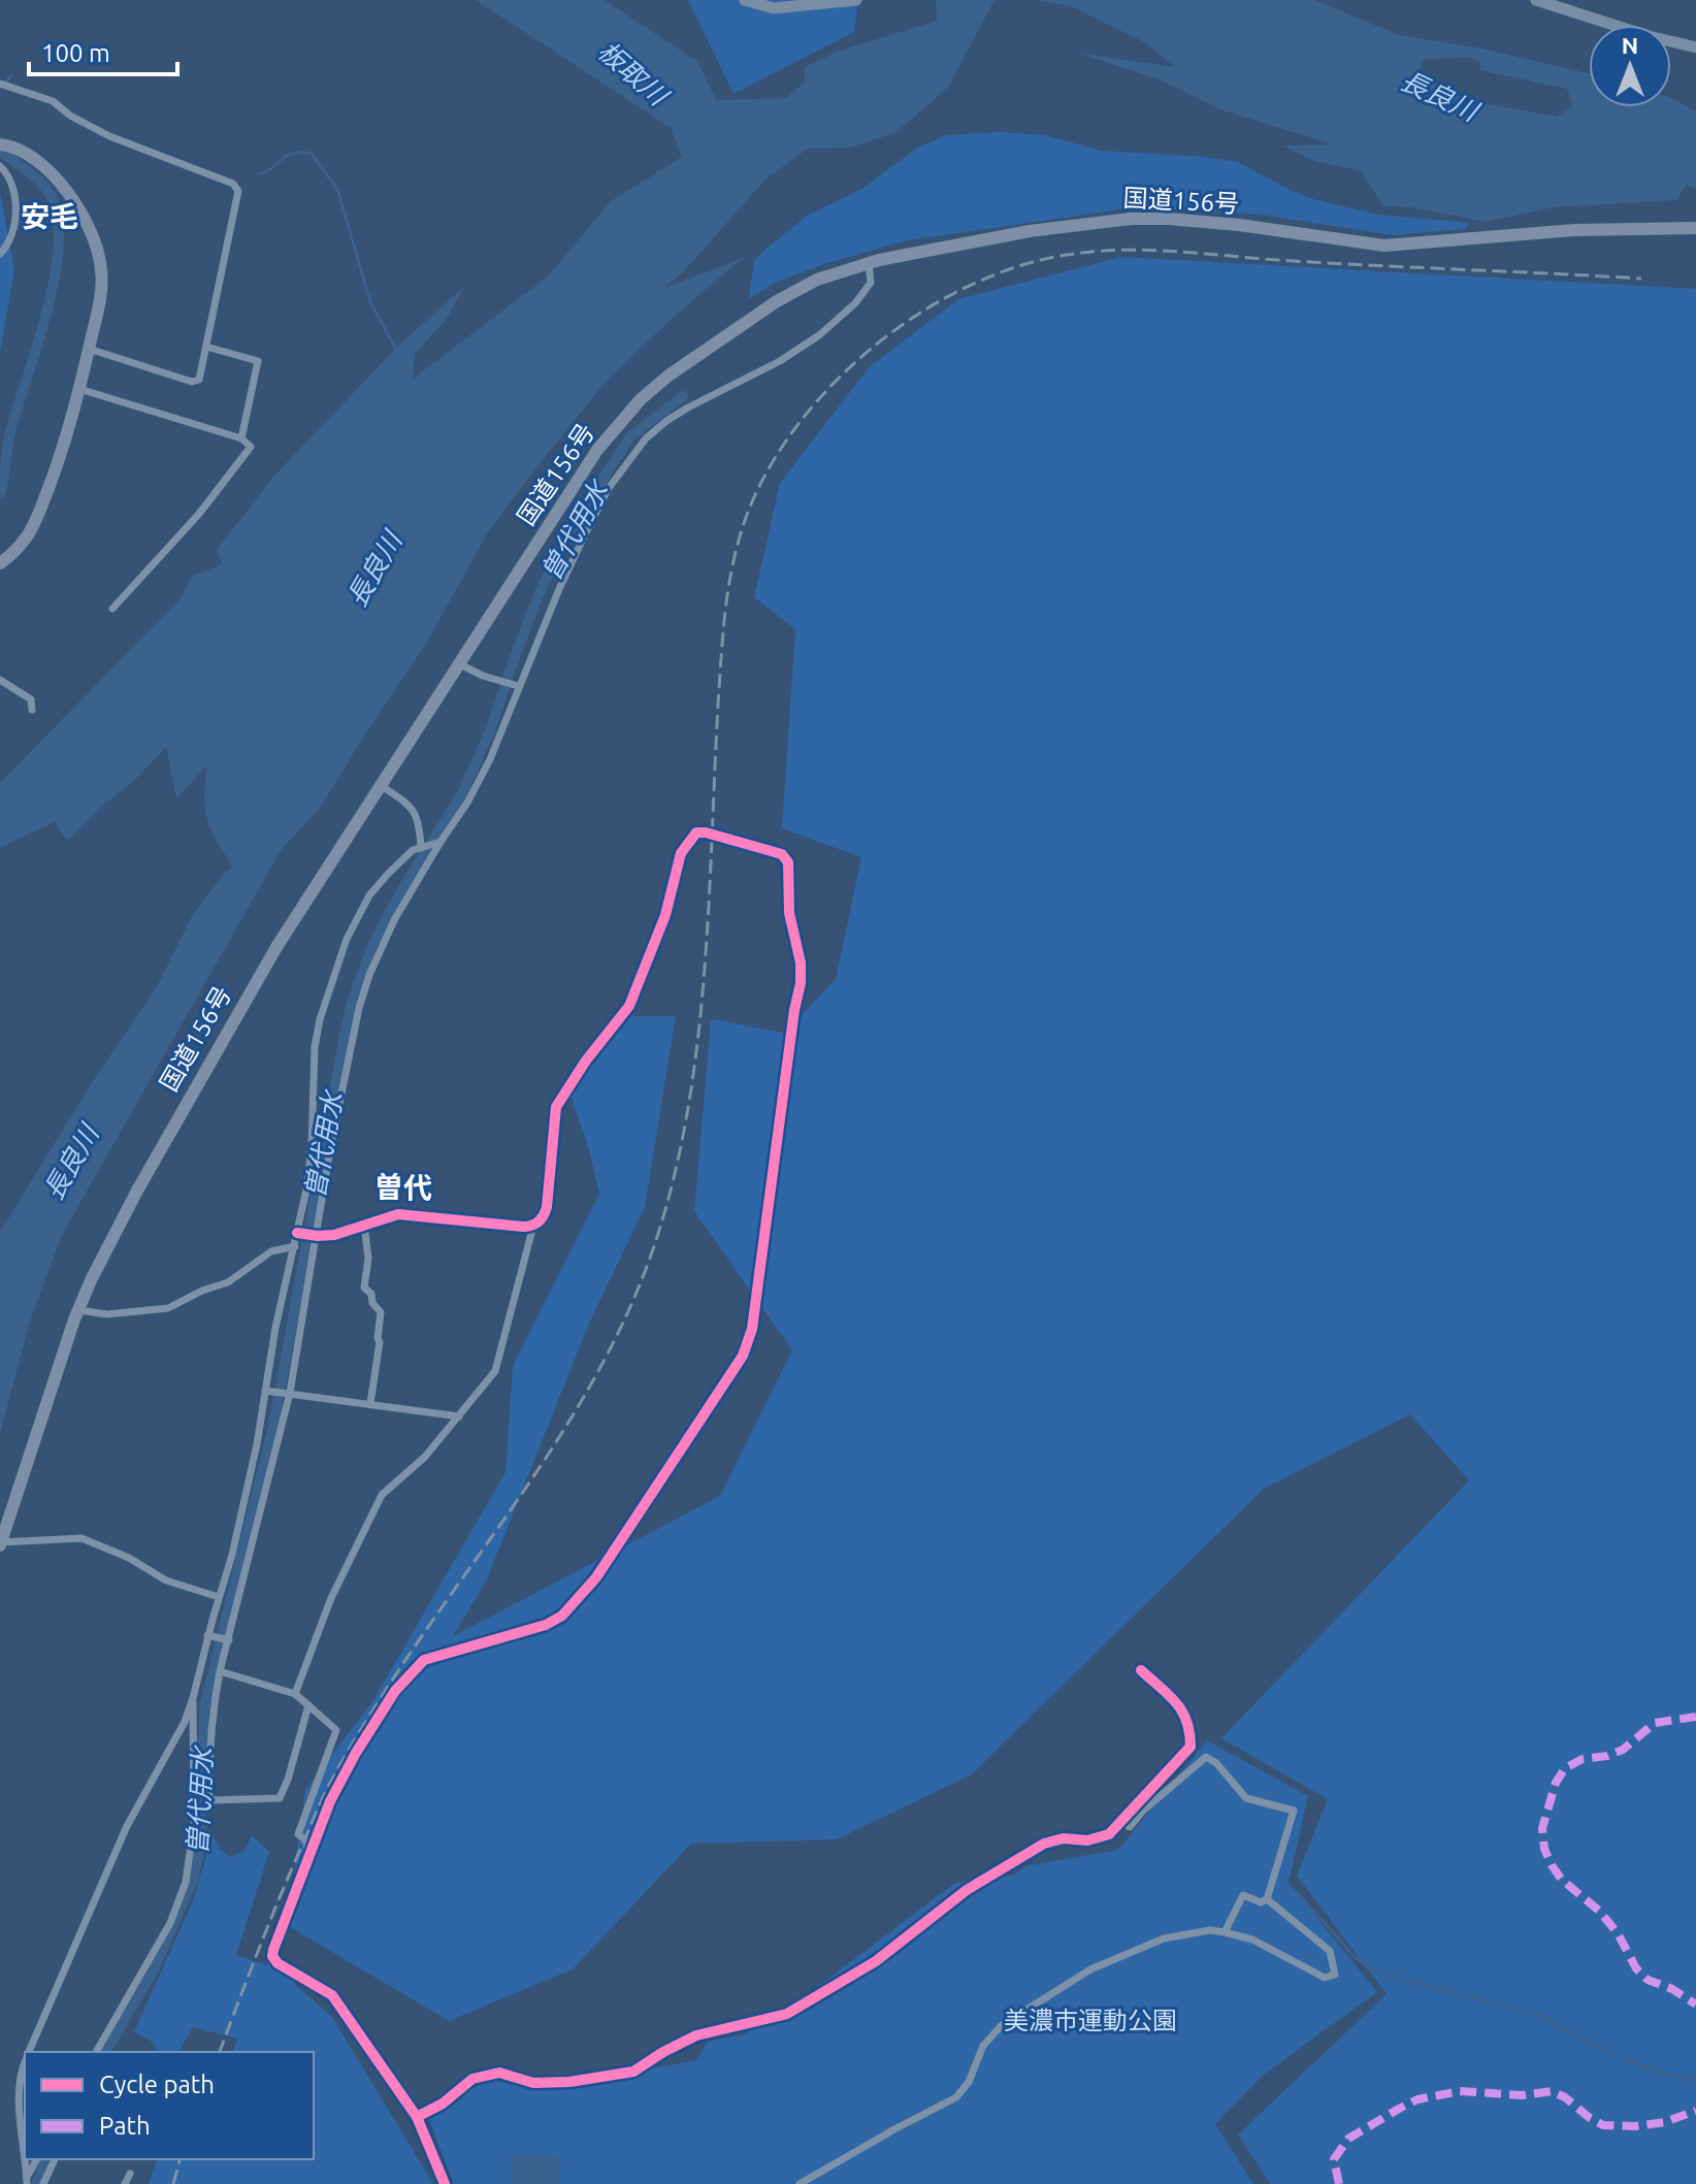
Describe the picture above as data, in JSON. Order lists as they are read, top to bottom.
{
  "streets": {
    "highway": ["国道156号"]
  },
  "districts": ["安毛", "曽代"],
  "water": ["板取川", "長良川", "曽代用水"],
  "parks": ["美濃市運動公園"],
  "legend": ["Cycle path", "Path"],
  "scale_bar": "100 m",
  "north": "top"
}
